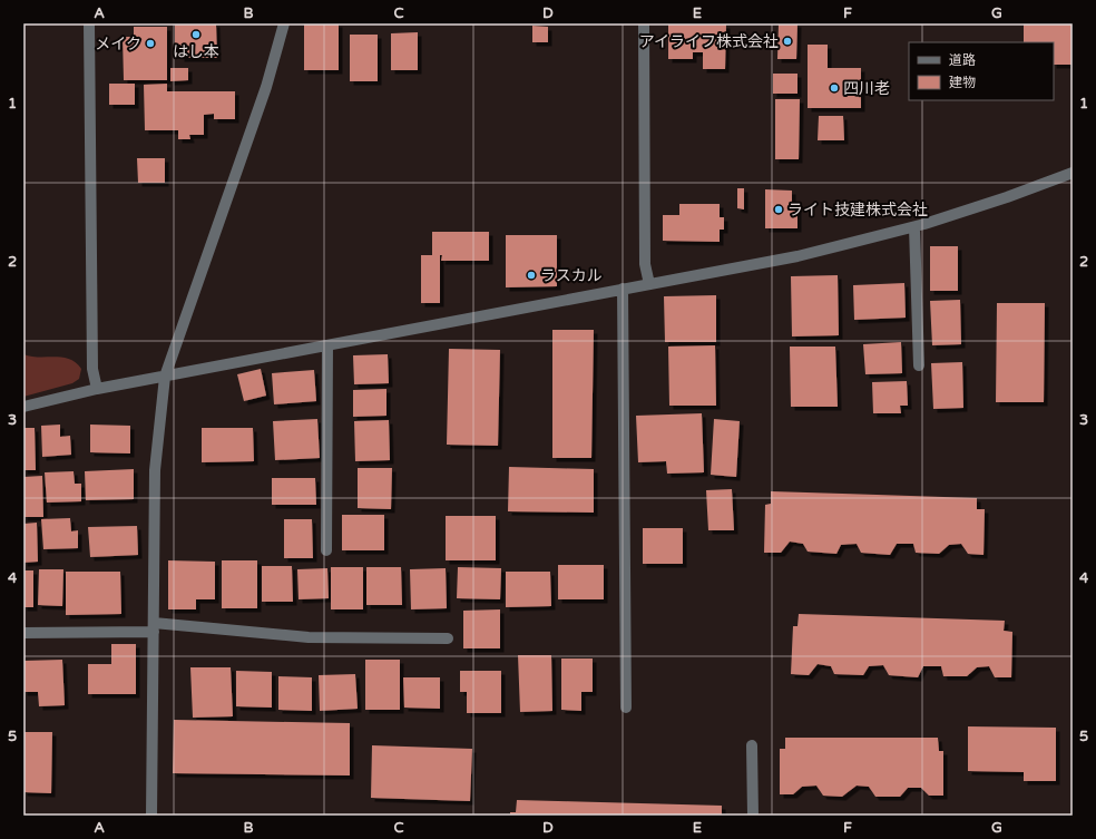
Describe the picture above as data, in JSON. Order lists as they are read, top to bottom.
{
  "places": [
    "はし本",
    "アイライフ株式会社",
    "メイク",
    "四川老",
    "ライト技建株式会社",
    "ラスカル"
  ],
  "legend": ["道路", "建物"],
  "grid": {
    "columns": [
      "A",
      "B",
      "C",
      "D",
      "E",
      "F",
      "G"
    ],
    "rows": [
      "1",
      "2",
      "3",
      "4",
      "5"
    ]
  }
}
